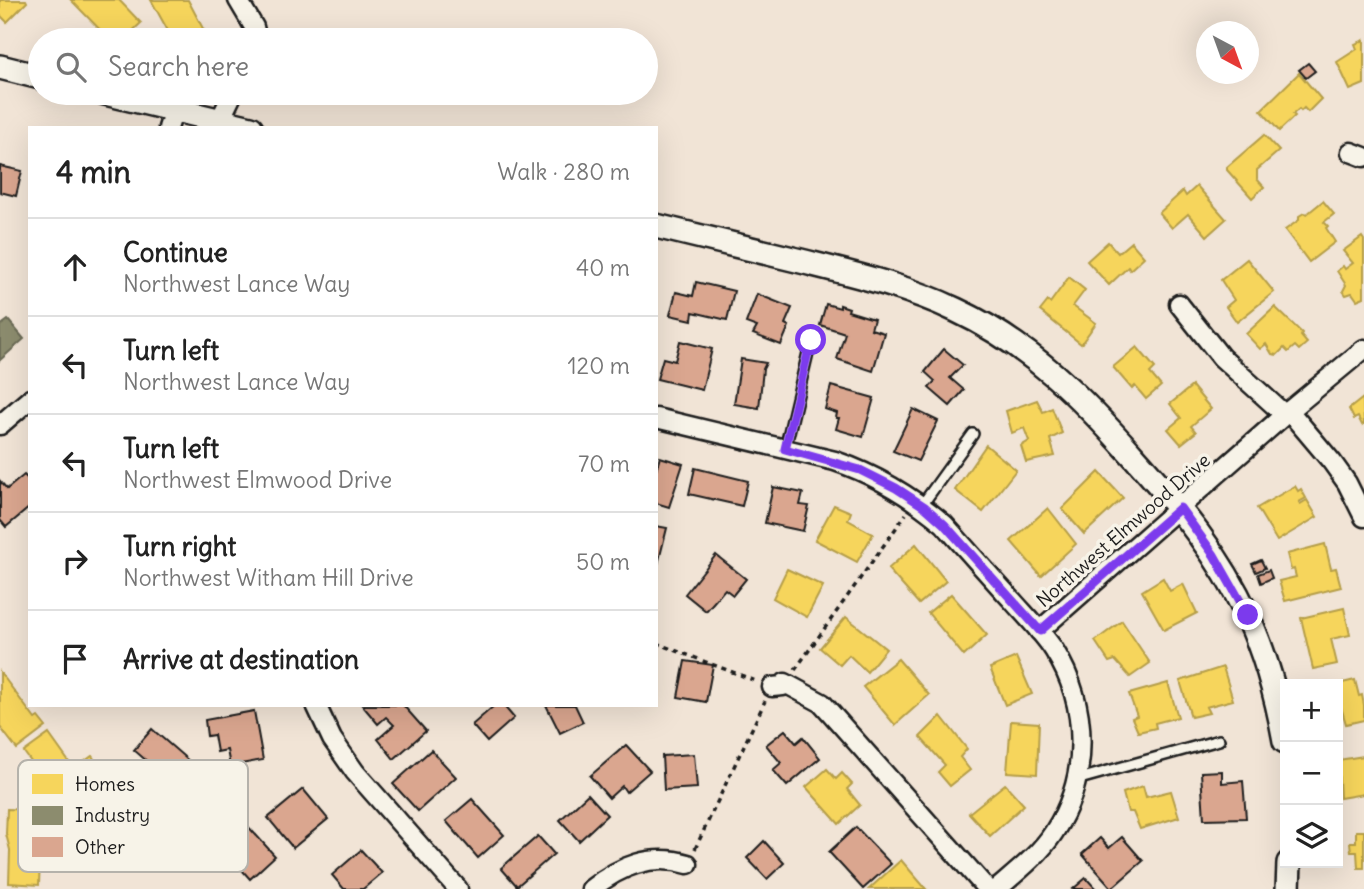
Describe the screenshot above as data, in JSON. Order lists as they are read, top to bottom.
{
  "streets": {
    "street": ["Northwest Elmwood Drive"]
  },
  "legend": ["Homes", "Industry", "Other"],
  "north": "bottom right",
  "page": {
    "search": "Search here",
    "heading": ["4 min", "Walk · 280 m"],
    "list": [
      ["Continue", "Northwest Lance Way", "40 m"],
      ["Turn left", "Northwest Lance Way", "120 m"],
      ["Turn left", "Northwest Elmwood Drive", "70 m"],
      ["Turn right", "Northwest Witham Hill Drive", "50 m"],
      "Arrive at destination"
    ],
    "map_buttons": ["+", "−"]
  }
}
